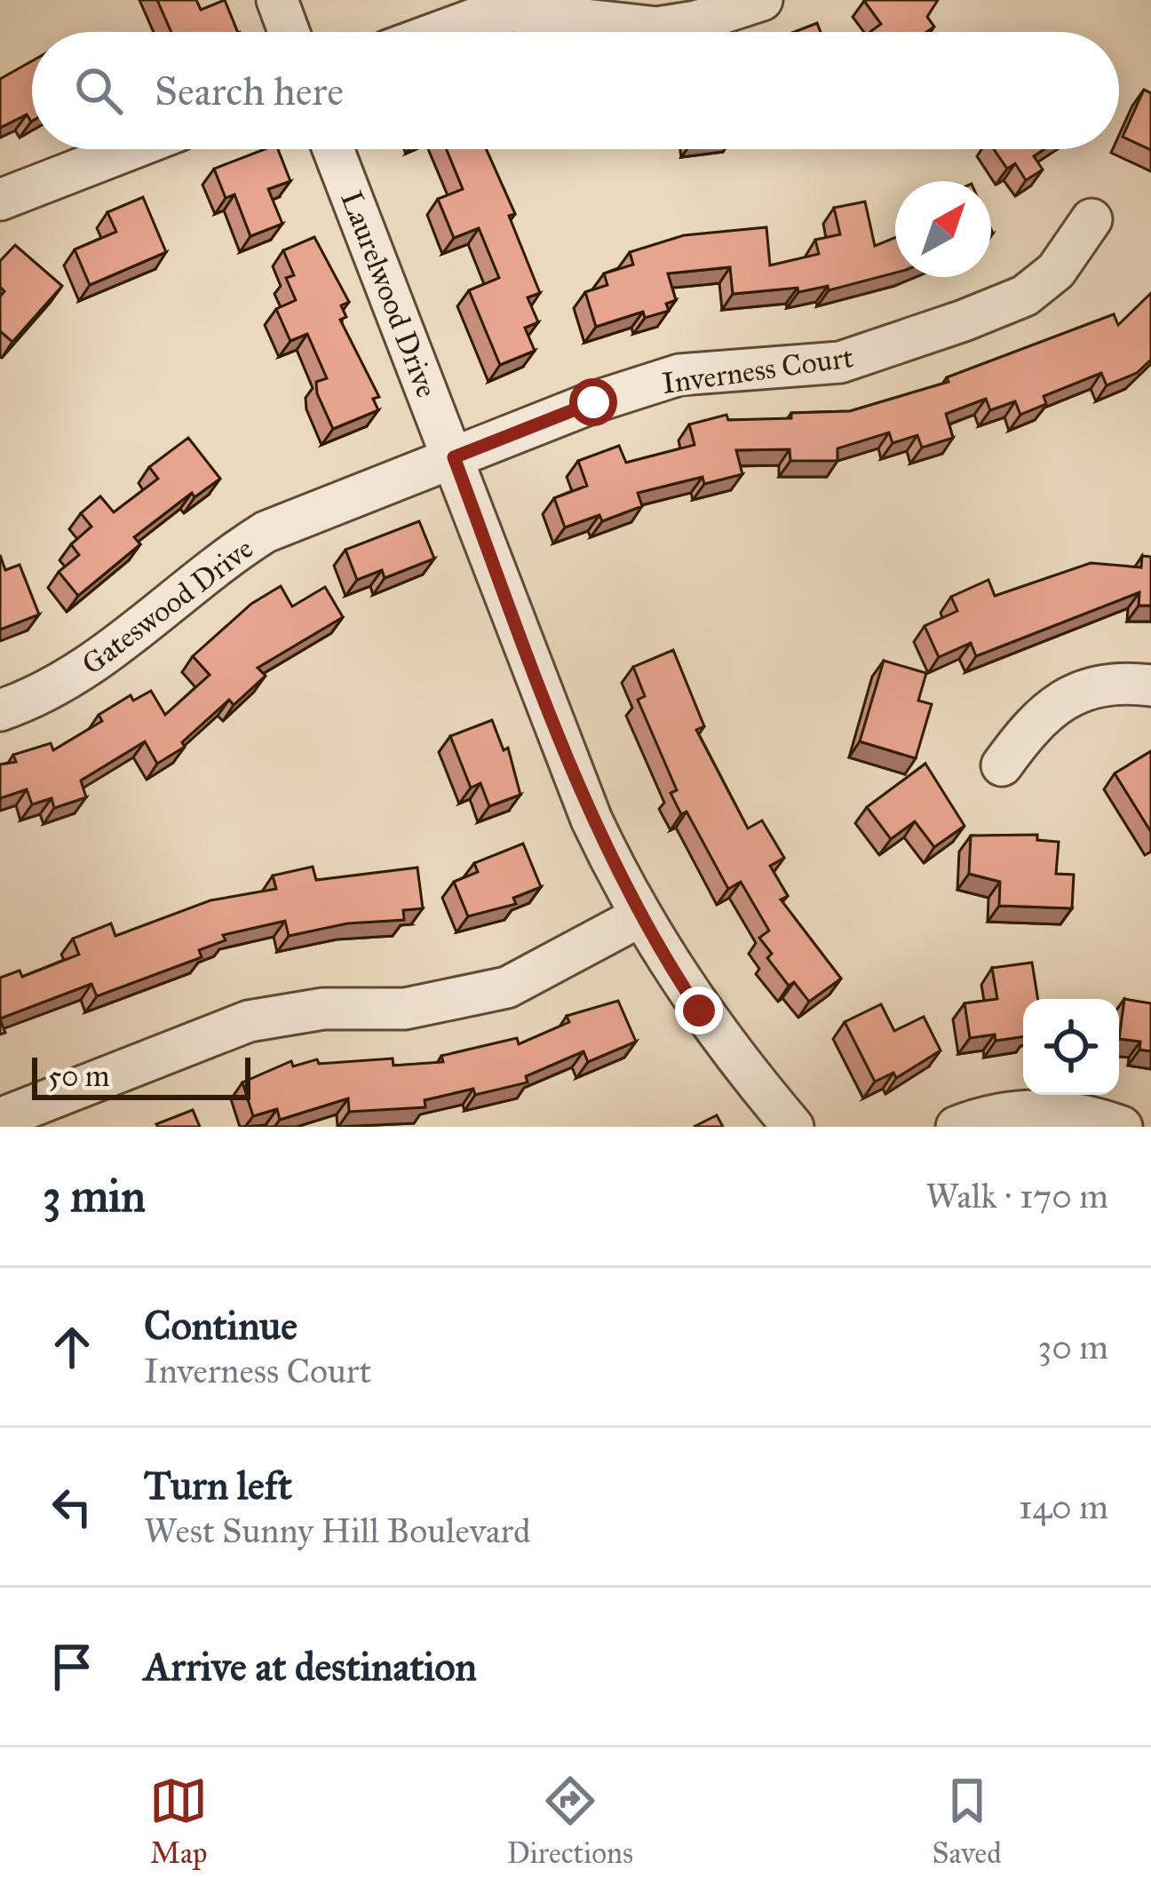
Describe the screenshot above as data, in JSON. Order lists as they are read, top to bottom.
{
  "streets": {
    "street": ["Laurelwood Drive", "Inverness Court", "Gateswood Drive"]
  },
  "crossings": [
    ["Laurelwood Drive", "Inverness Court"],
    ["Laurelwood Drive", "Gateswood Drive"],
    ["Inverness Court", "Gateswood Drive"]
  ],
  "scale_bar": "50 m",
  "north": "top right",
  "page": {
    "search": "Search here",
    "scale": "50 m",
    "heading": ["3 min", "Walk · 170 m"],
    "list": [
      ["Continue", "Inverness Court", "30 m"],
      ["Turn left", "West Sunny Hill Boulevard", "140 m"],
      "Arrive at destination"
    ],
    "nav": ["Map", "Directions", "Saved"]
  }
}
